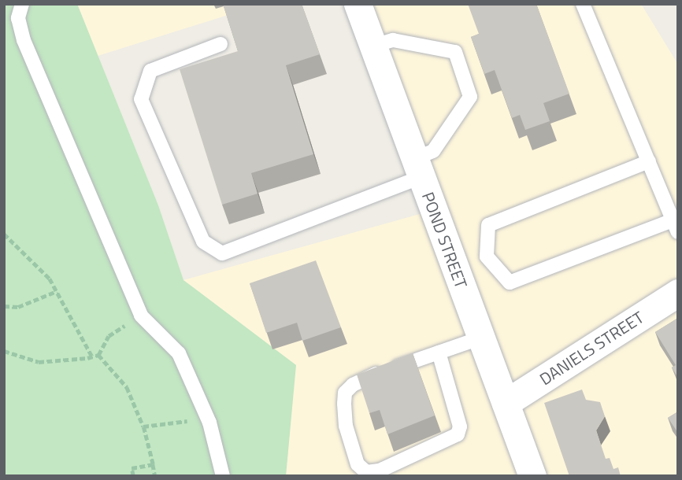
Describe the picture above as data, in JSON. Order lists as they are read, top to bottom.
{
  "streets": {
    "street": ["POND STREET", "DANIELS STREET"]
  },
  "crossings": [
    ["POND STREET", "DANIELS STREET"]
  ]
}
